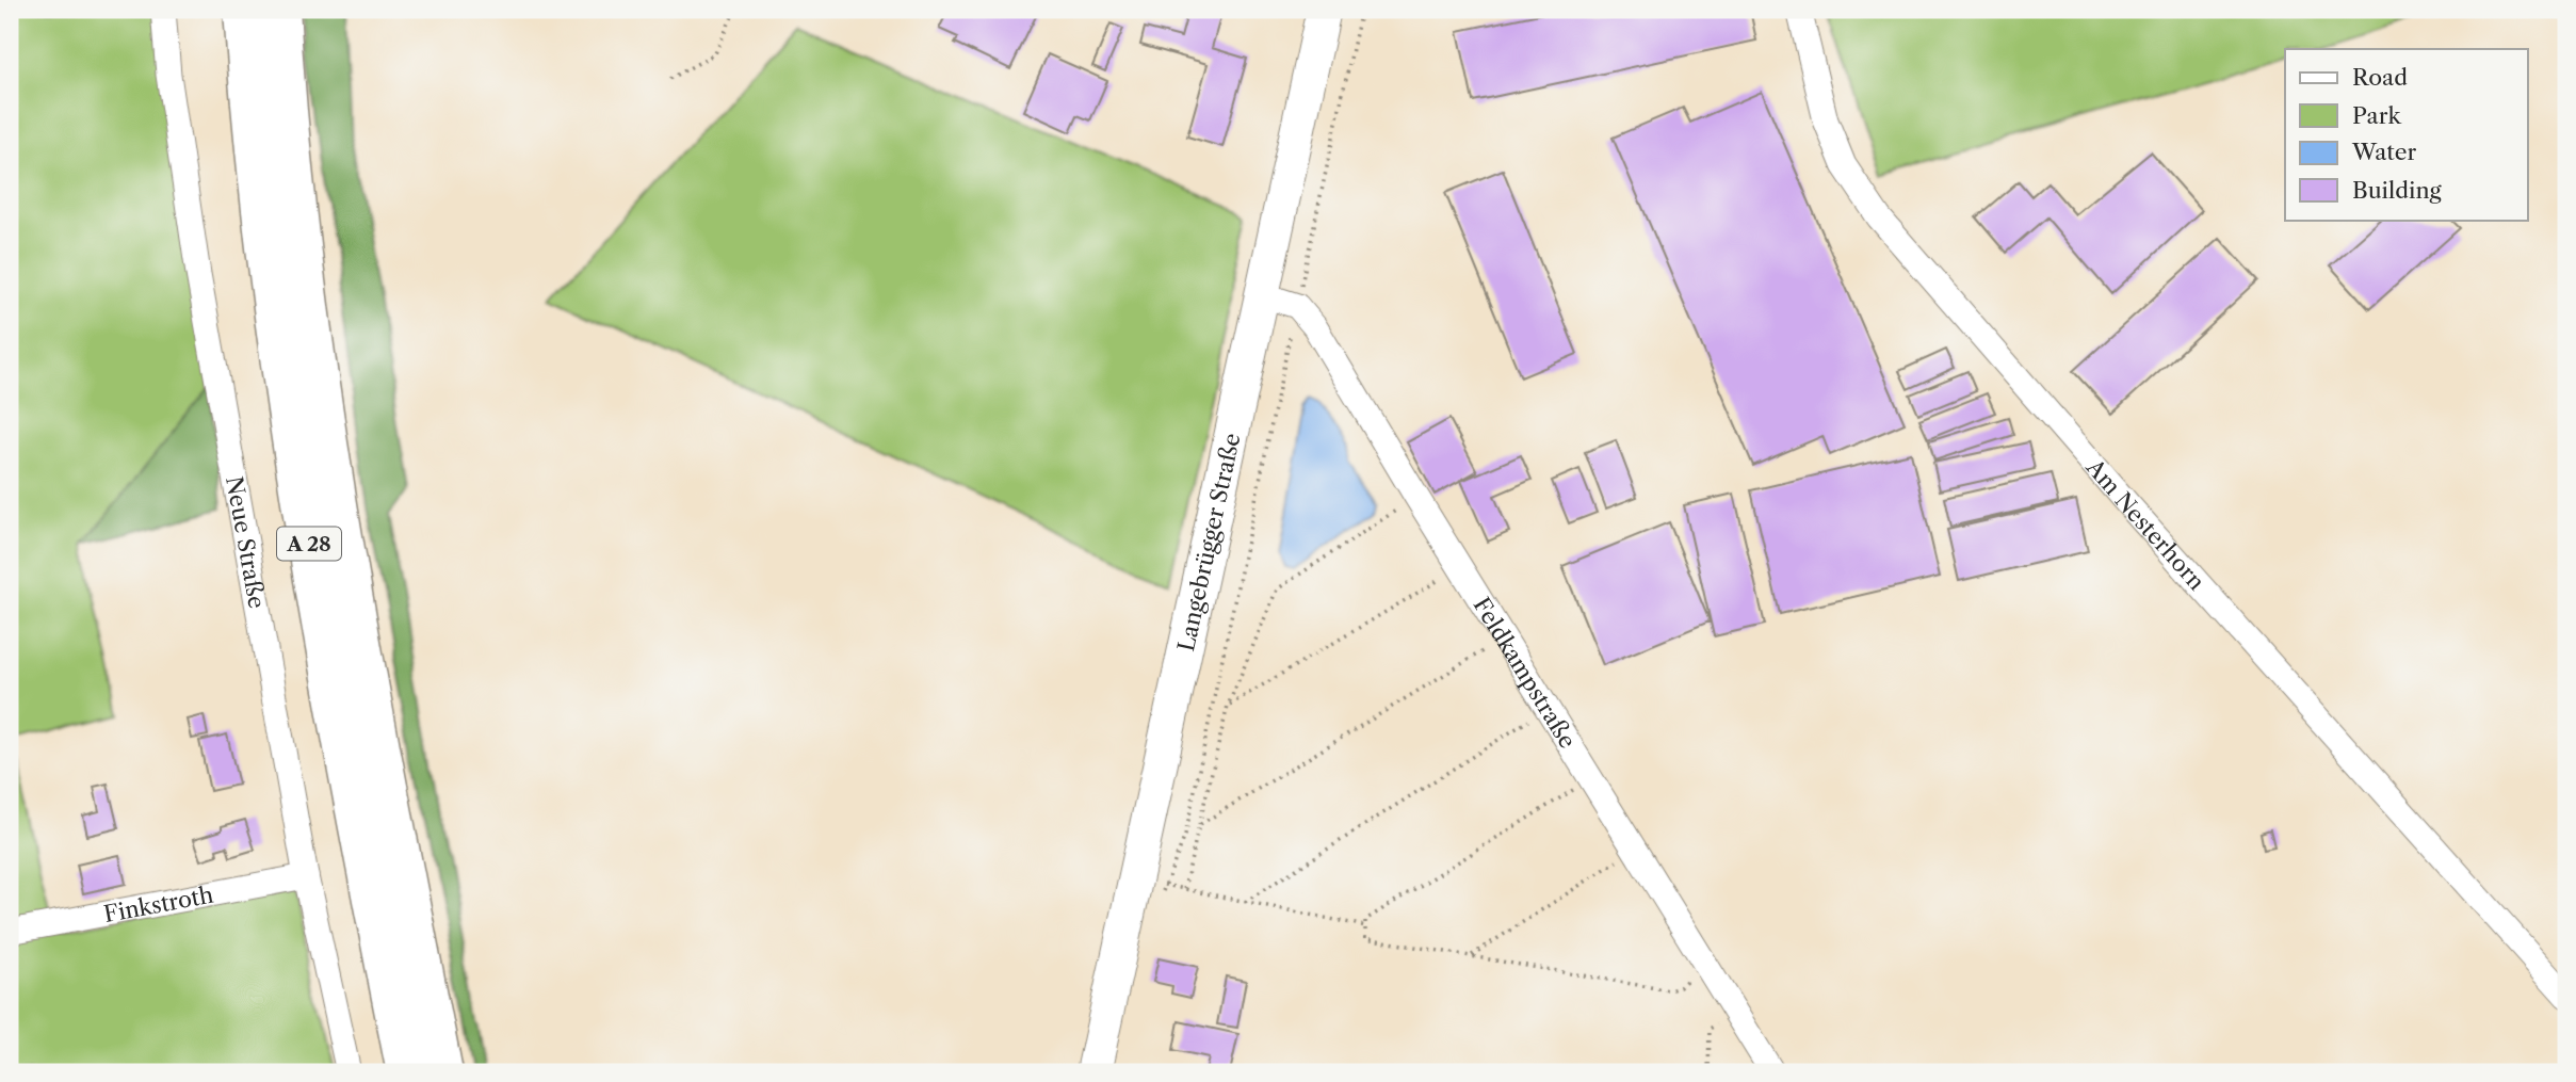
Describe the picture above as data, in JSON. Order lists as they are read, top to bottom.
{
  "streets": {
    "highway": ["A 28"],
    "street": [
      "Am Nesterhorn",
      "Langebrügger Straße",
      "Neue Straße",
      "Feldkampstraße",
      "Finkstroth"
    ]
  },
  "crossings": [
    ["Neue Straße", "Finkstroth"]
  ],
  "legend": [
    "Road",
    "Park",
    "Water",
    "Building"
  ]
}
